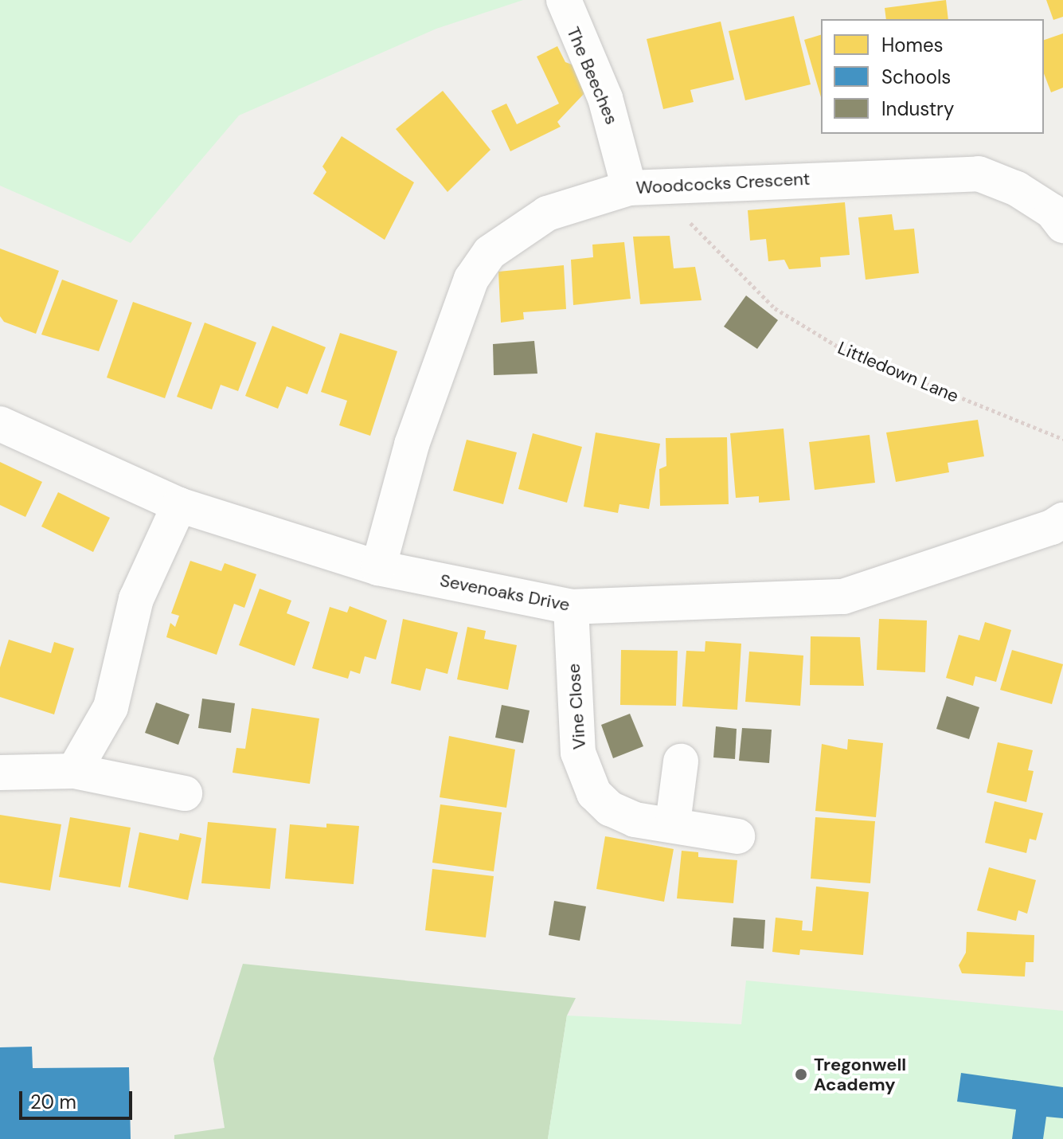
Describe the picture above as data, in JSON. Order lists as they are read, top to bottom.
{
  "streets": {
    "street": [
      "The Beeches",
      "Woodcocks Crescent",
      "Sevenoaks Drive",
      "Vine Close"
    ],
    "path": ["Littledown Lane"]
  },
  "crossings": [
    ["The Beeches", "Woodcocks Crescent"],
    ["Woodcocks Crescent", "Sevenoaks Drive"],
    ["Sevenoaks Drive", "Vine Close"]
  ],
  "places": ["Tregonwell Academy"],
  "legend": ["Homes", "Schools", "Industry"],
  "scale_bar": "20 m"
}
